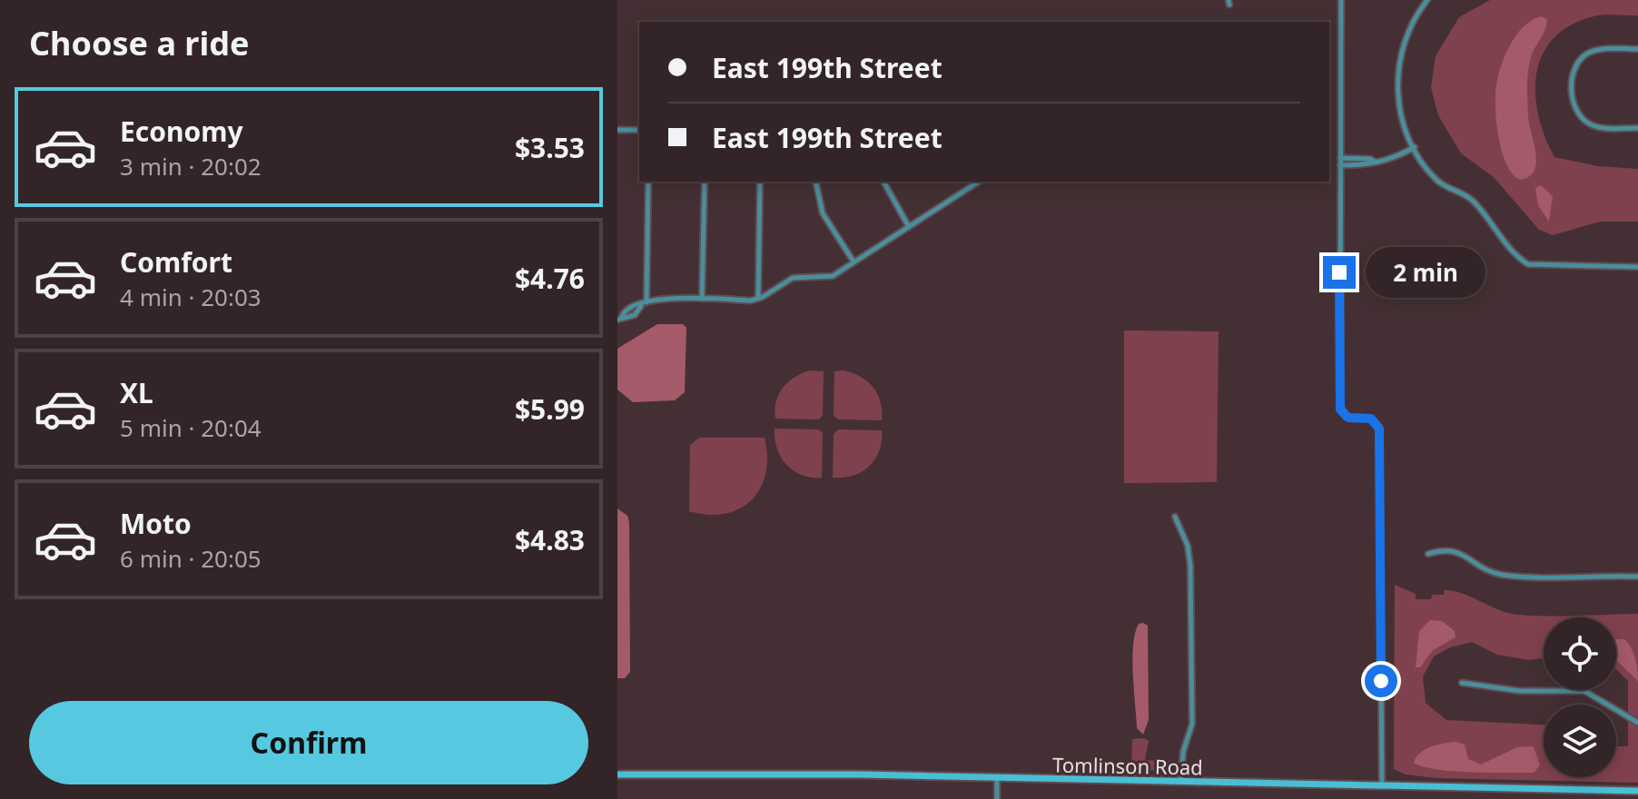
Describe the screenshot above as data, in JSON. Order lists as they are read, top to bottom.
{
  "streets": {
    "street": ["Tomlinson Road"]
  },
  "page": {
    "heading": "Choose a ride",
    "banner": ["East 199th Street", "East 199th Street"],
    "list": [
      {
        "name": "Economy",
        "note": "3 min · 20:02",
        "value": "$3.53"
      },
      {
        "name": "Comfort",
        "note": "4 min · 20:03",
        "value": "$4.76"
      },
      {
        "name": "XL",
        "note": "5 min · 20:04",
        "value": "$5.99"
      },
      {
        "name": "Moto",
        "note": "6 min · 20:05",
        "value": "$4.83"
      }
    ],
    "bubble": "2 min",
    "buttons": "Confirm"
  }
}
